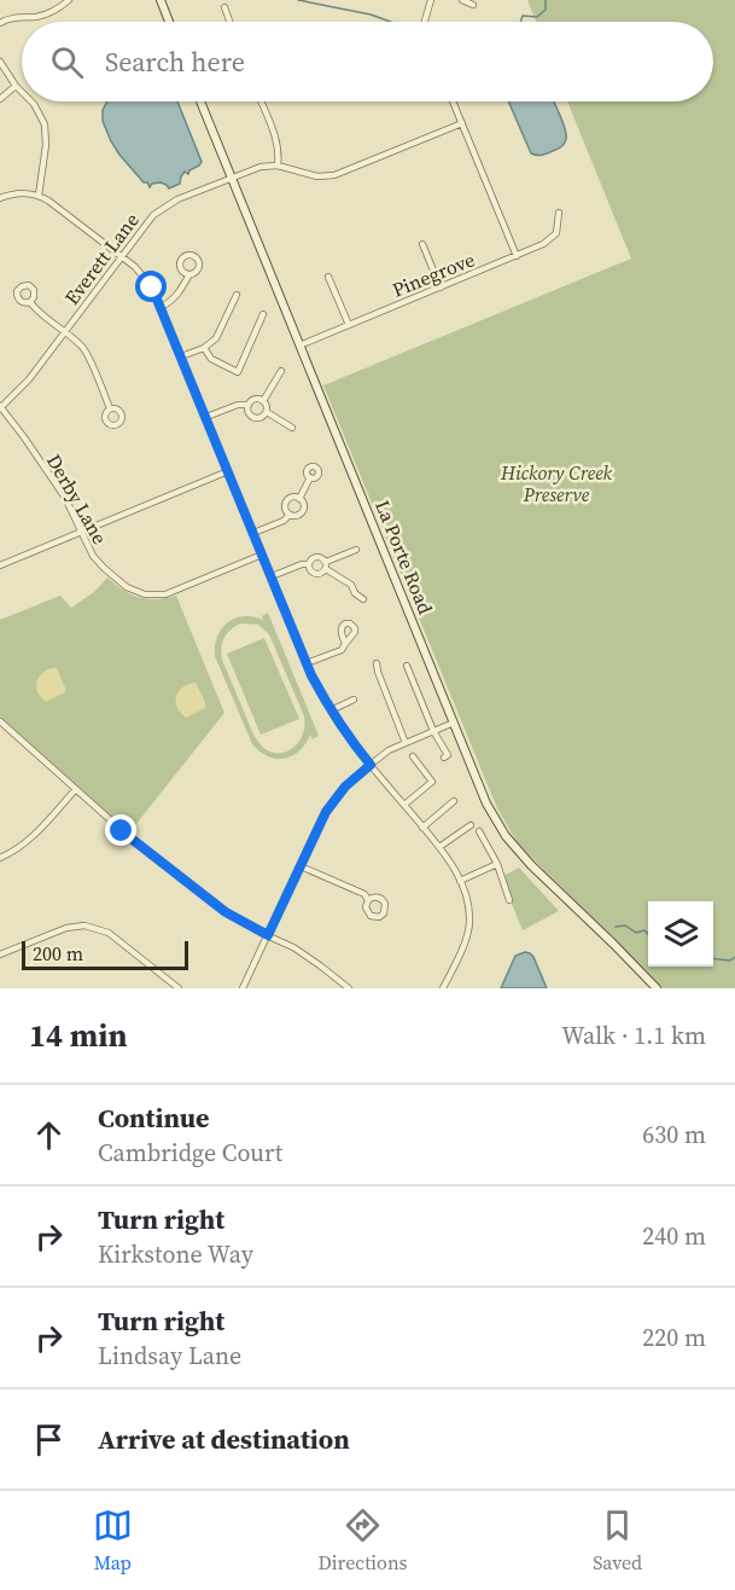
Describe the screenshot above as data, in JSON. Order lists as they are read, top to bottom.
{
  "streets": {
    "street": [
      "Everett Lane",
      "Pinegrove",
      "Derby Lane",
      "La Porte Road"
    ]
  },
  "crossings": [
    ["Everett Lane", "Derby Lane"],
    ["Everett Lane", "La Porte Road"],
    ["Pinegrove", "La Porte Road"]
  ],
  "parks": ["Hickory Creek Preserve"],
  "scale_bar": "200 m",
  "page": {
    "search": "Search here",
    "scale": "200 m",
    "heading": ["14 min", "Walk · 1.1 km"],
    "list": [
      ["Continue", "Cambridge Court", "630 m"],
      ["Turn right", "Kirkstone Way", "240 m"],
      ["Turn right", "Lindsay Lane", "220 m"],
      "Arrive at destination"
    ],
    "nav": ["Map", "Directions", "Saved"]
  }
}
